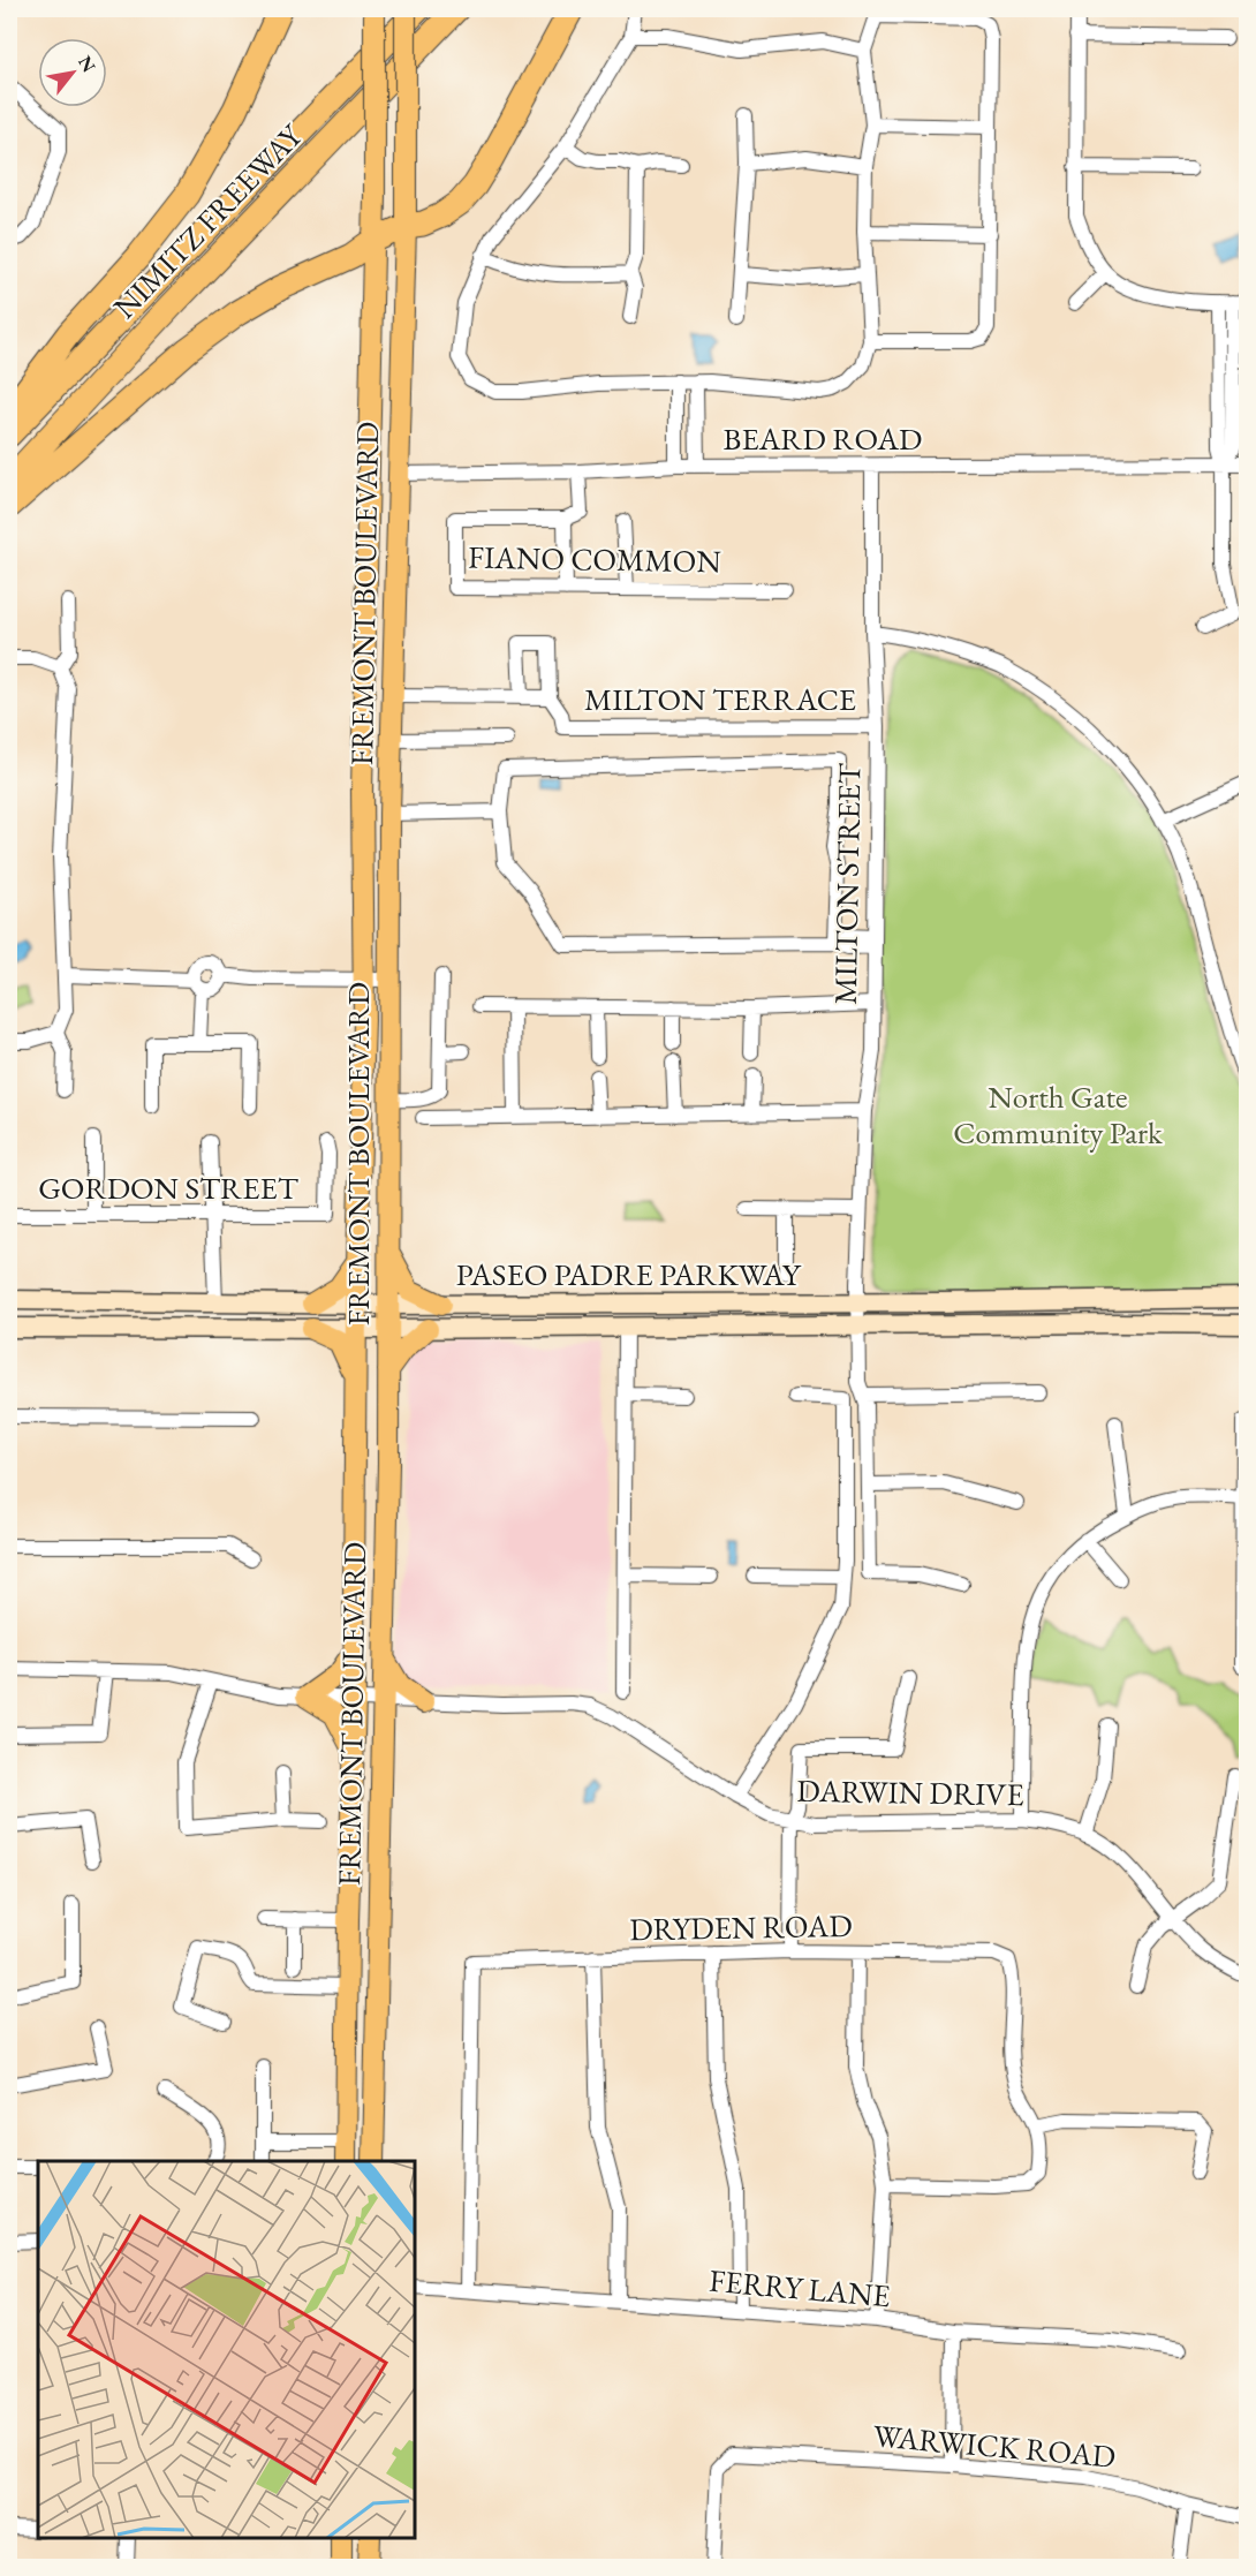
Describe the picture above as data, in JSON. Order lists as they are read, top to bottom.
{
  "streets": {
    "highway": ["NIMITZ FREEWAY"],
    "main road": ["FREMONT BOULEVARD", "PASEO PADRE PARKWAY"],
    "street": [
      "BEARD ROAD",
      "FIANO COMMON",
      "MILTON TERRACE",
      "MILTON STREET",
      "GORDON STREET",
      "DARWIN DRIVE",
      "DRYDEN ROAD",
      "FERRY LANE",
      "WARWICK ROAD"
    ]
  },
  "crossings": [
    ["NIMITZ FREEWAY", "FREMONT BOULEVARD"],
    ["BEARD ROAD", "FREMONT BOULEVARD"],
    ["BEARD ROAD", "MILTON STREET"],
    ["FREMONT BOULEVARD", "PASEO PADRE PARKWAY"],
    ["FREMONT BOULEVARD", "DARWIN DRIVE"],
    ["MILTON TERRACE", "MILTON STREET"],
    ["MILTON STREET", "PASEO PADRE PARKWAY"],
    ["DRYDEN ROAD", "FERRY LANE"]
  ],
  "parks": ["North Gate Community Park"],
  "north": "top right"
}
